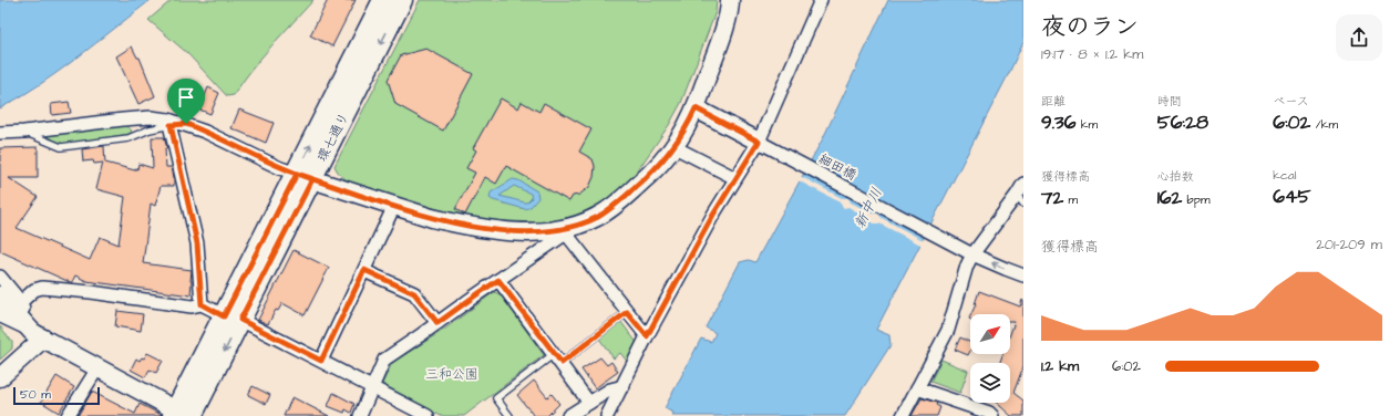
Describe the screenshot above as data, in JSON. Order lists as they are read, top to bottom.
{
  "streets": {
    "main road": ["環七通り"],
    "street": ["細田橋"]
  },
  "water": ["新中川"],
  "parks": ["三和公園"],
  "scale_bar": "50 m",
  "north": "top right",
  "page": {
    "heading": ["夜のラン", "19:17 · 8 × 1.2 km"],
    "stats": [
      ["距離", "9.36 km"],
      ["時間", "56:28"],
      ["ペース", "6:02 /km"],
      ["獲得標高", "72 m"],
      ["心拍数", "162 bpm"],
      ["kcal", "645"]
    ],
    "chart": ["獲得標高", "201–209 m"],
    "list": [
      {
        "name": "1.2 km",
        "note": "6:02"
      }
    ],
    "scale": "50 m"
  }
}
